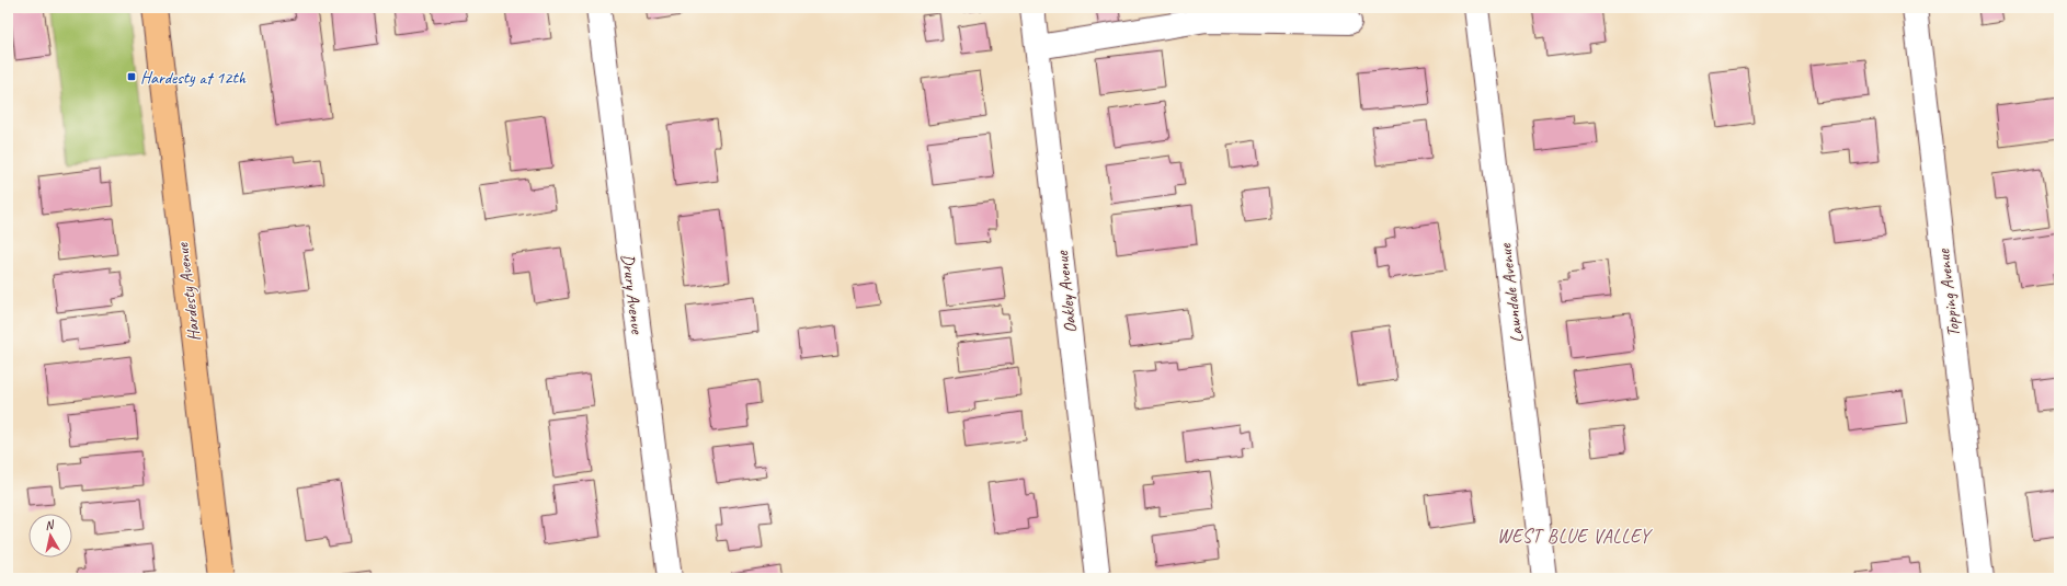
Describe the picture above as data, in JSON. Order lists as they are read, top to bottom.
{
  "streets": {
    "main road": ["Hardesty Avenue"],
    "street": [
      "Oakley Avenue",
      "Drury Avenue",
      "Lawndale Avenue",
      "Topping Avenue"
    ]
  },
  "districts": ["WEST BLUE VALLEY"],
  "places": {
    "transit": ["Hardesty at 12th"]
  },
  "north": "top"
}
